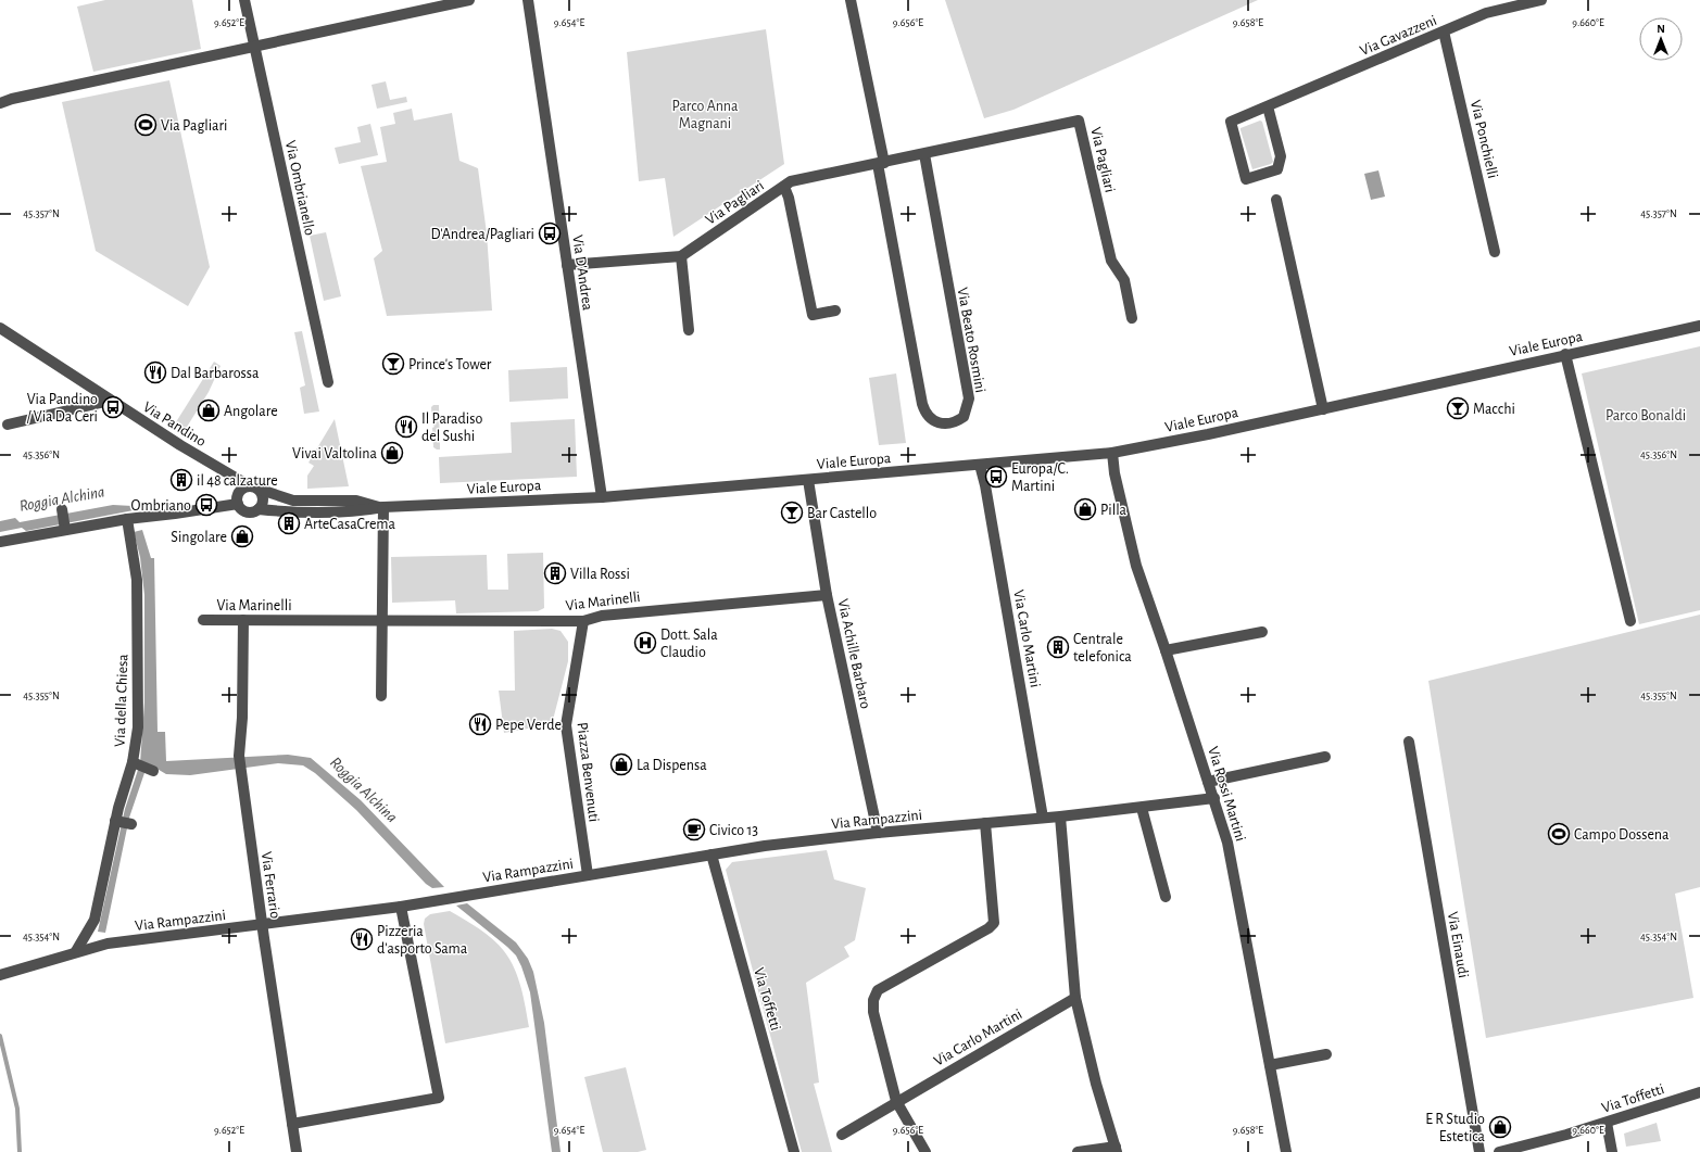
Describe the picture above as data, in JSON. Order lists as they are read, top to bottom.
{
  "streets": {
    "street": [
      "Via Gavazzeni",
      "Via Ponchielli",
      "Via Pagliari",
      "Via Ombrianello",
      "Via D'Andrea",
      "Via Beato Rosmini",
      "Viale Europa",
      "Via Pandino",
      "Via Marinelli",
      "Via Carlo Martini",
      "Via Achille Barbaro",
      "Via della Chiesa",
      "Piazza Benvenuti",
      "Via Rossi Martini",
      "Via Rampazzini",
      "Via Ferrario",
      "Via Einaudi",
      "Via Toffetti"
    ]
  },
  "crossings": [
    ["Via Gavazzeni", "Via Ponchielli"],
    ["Via Pagliari", "Via D'Andrea"],
    ["Via Pagliari", "Via Beato Rosmini"],
    ["Via D'Andrea", "Viale Europa"],
    ["Viale Europa", "Via Pandino"],
    ["Viale Europa", "Via Carlo Martini"],
    ["Viale Europa", "Via Achille Barbaro"],
    ["Viale Europa", "Via Rossi Martini"],
    ["Via Marinelli", "Via Achille Barbaro"],
    ["Via Marinelli", "Piazza Benvenuti"],
    ["Via Marinelli", "Via Ferrario"],
    ["Via Carlo Martini", "Via Rampazzini"],
    ["Via Achille Barbaro", "Via Rampazzini"],
    ["Via della Chiesa", "Via Rampazzini"],
    ["Piazza Benvenuti", "Via Rampazzini"],
    ["Via Rossi Martini", "Via Rampazzini"],
    ["Via Rampazzini", "Via Ferrario"],
    ["Via Rampazzini", "Via Toffetti"]
  ],
  "water": ["Roggia Alchina"],
  "parks": ["Parco Anna Magnani", "Parco Bonaldi"],
  "places": {
    "sports": ["Via Pagliari", "Campo Dossena"],
    "bus stop": [
      "D'Andrea/Pagliari",
      "Via Pandino / Via Da Ceri",
      "Europa/C. Martini",
      "Ombriano"
    ],
    "bar": ["Prince's Tower", "Macchi", "Bar Castello"],
    "restaurant": [
      "Dal Barbarossa",
      "Il Paradiso del Sushi",
      "Pepe Verde",
      "Pizzeria d'asporto Sama"
    ],
    "shop": [
      "Angolare",
      "Vivai Valtolina",
      "Pilla",
      "Singolare",
      "La Dispensa",
      "E R Studio Estetica"
    ],
    "building": [
      "il 48 calzature",
      "ArteCasaCrema",
      "Villa Rossi",
      "Centrale telefonica"
    ],
    "hospital": ["Dott. Sala Claudio"],
    "cafe": ["Civico 13"]
  },
  "north": "top",
  "coordinates": [
    "9.652°E",
    "9.654°E",
    "9.656°E",
    "9.658°E",
    "9.660°E",
    "45.357°N",
    "45.356°N",
    "45.355°N",
    "45.354°N"
  ]
}
